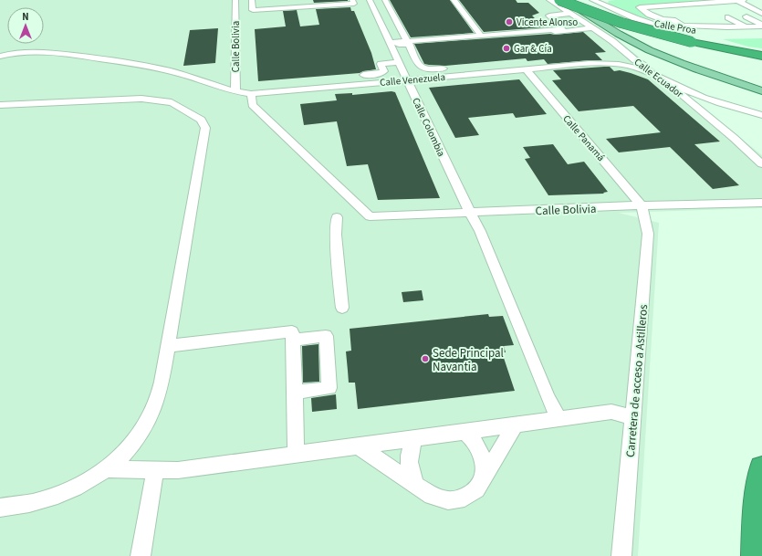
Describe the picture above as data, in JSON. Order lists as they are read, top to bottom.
{
  "streets": {
    "street": [
      "Calle Proa",
      "Calle Bolivia",
      "Calle Ecuador",
      "Calle Venezuela",
      "Calle Colombia",
      "Calle Panamá",
      "Carretera de acceso a Astilleros"
    ]
  },
  "crossings": [
    ["Calle Bolivia", "Calle Venezuela"],
    ["Calle Bolivia", "Calle Colombia"],
    ["Calle Bolivia", "Calle Panamá"],
    ["Calle Bolivia", "Carretera de acceso a Astilleros"],
    ["Calle Venezuela", "Calle Colombia"],
    ["Calle Venezuela", "Calle Panamá"],
    ["Calle Panamá", "Carretera de acceso a Astilleros"]
  ],
  "places": ["Vicente Alonso", "Gar & Cía", "Sede Principal Navantia"],
  "north": "top"
}
